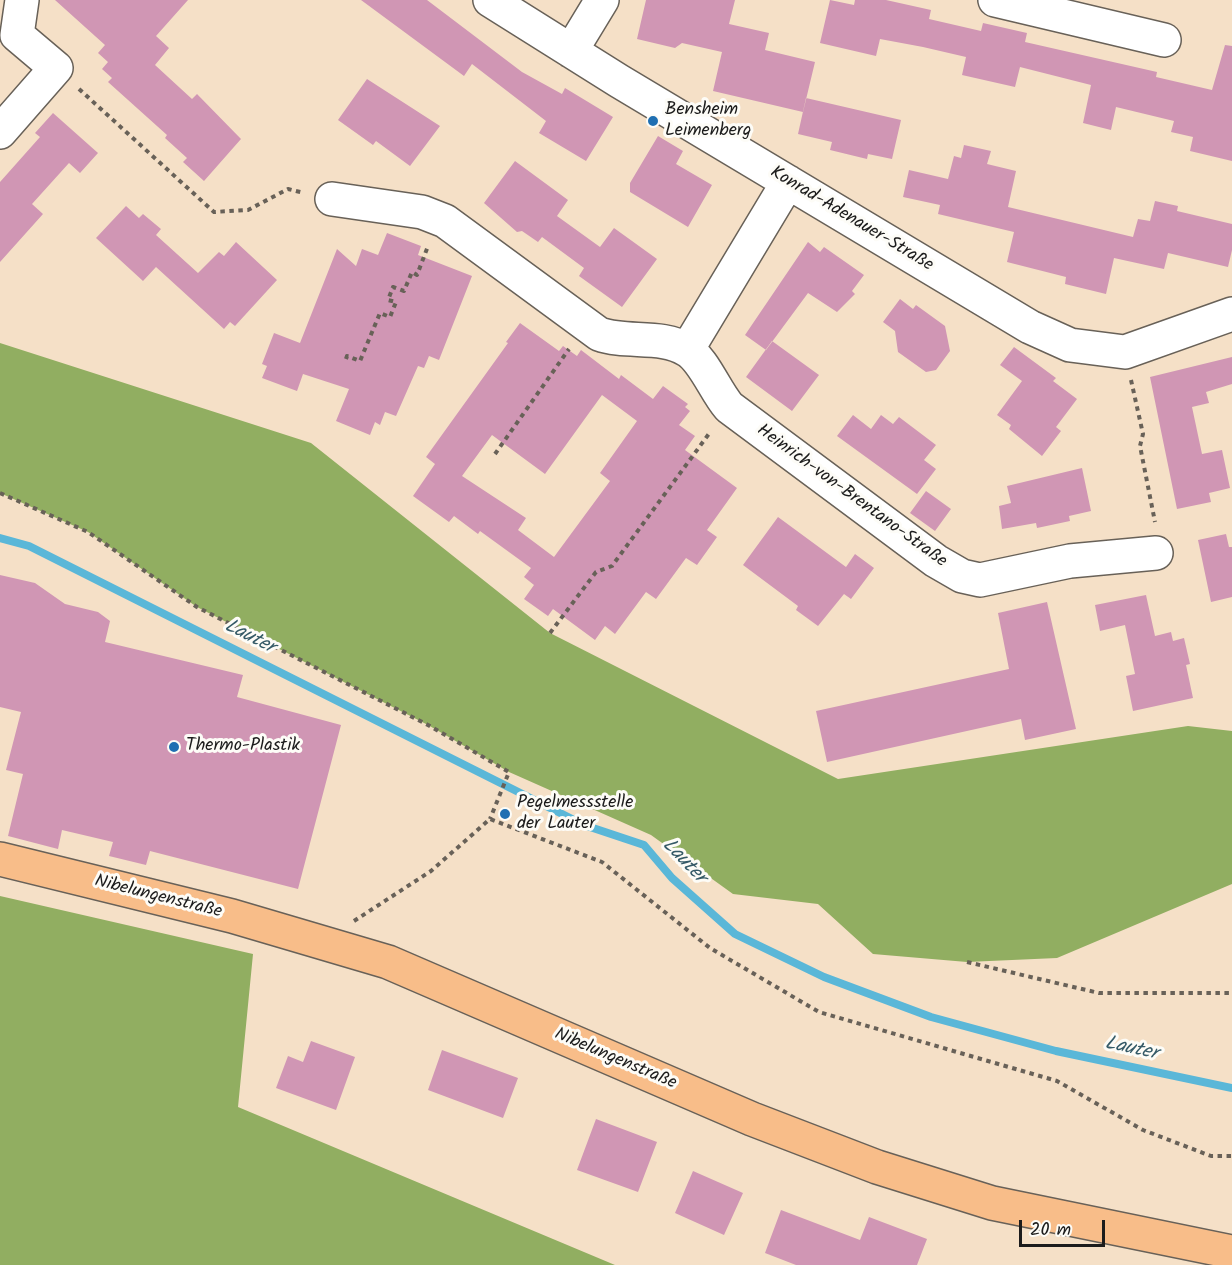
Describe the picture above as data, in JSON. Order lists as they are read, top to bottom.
{
  "streets": {
    "main road": ["Nibelungenstraße"],
    "street": ["Konrad-Adenauer-Straße", "Heinrich-von-Brentano-Straße"]
  },
  "water": ["Lauter"],
  "places": ["Bensheim Leimenberg", "Thermo-Plastik", "Pegelmessstelle der Lauter"],
  "scale_bar": "20 m"
}
